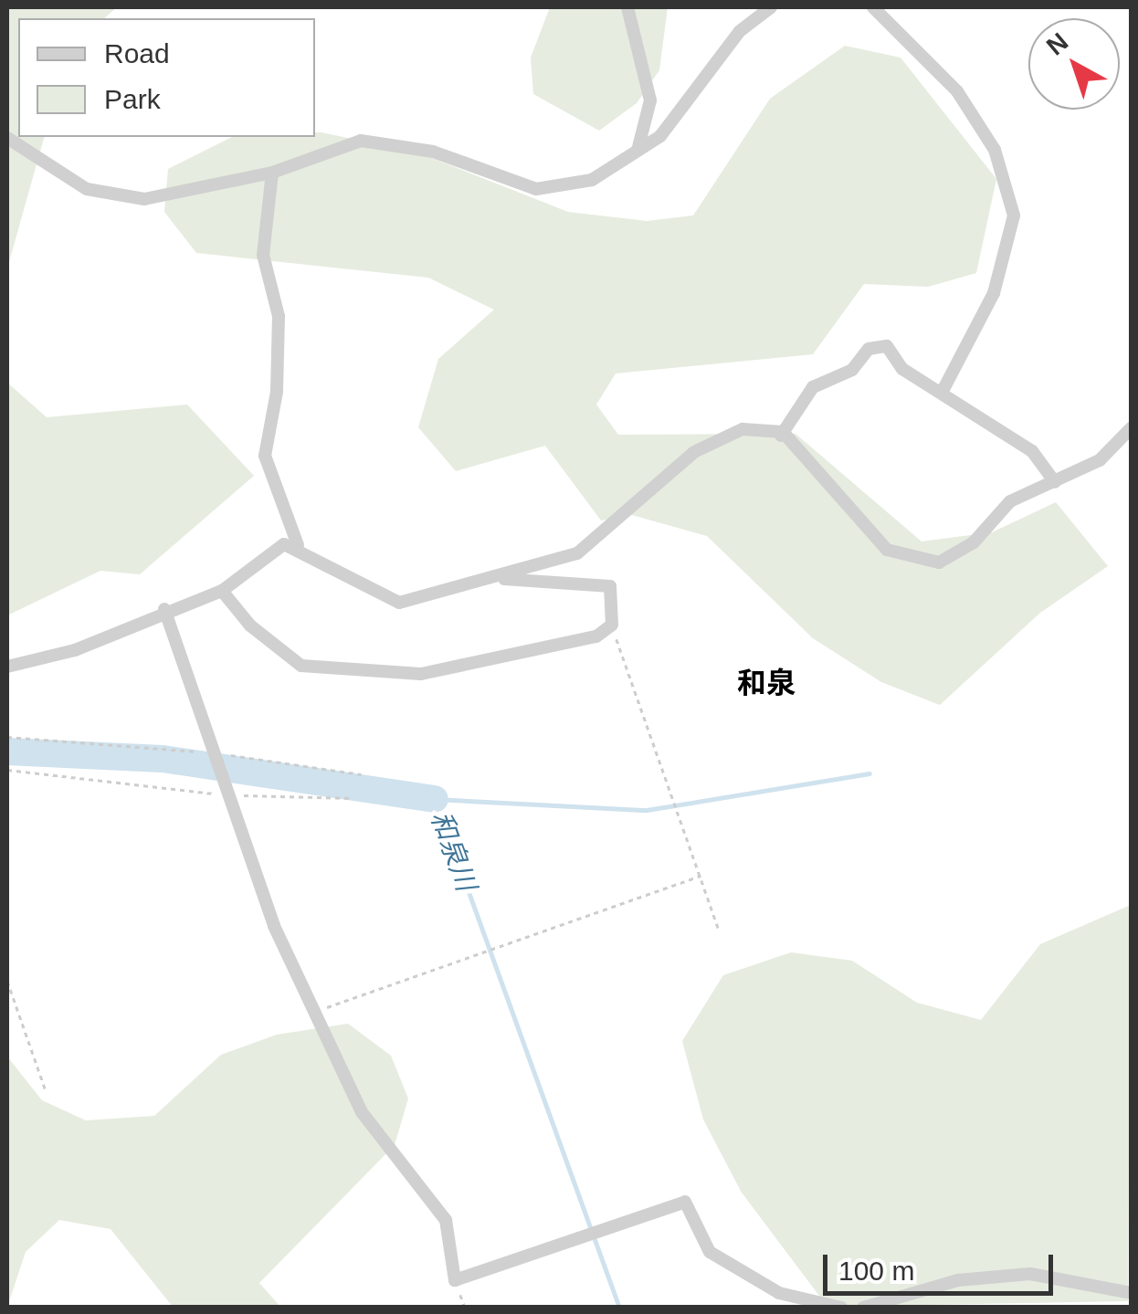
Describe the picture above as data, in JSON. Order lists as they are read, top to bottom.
{
  "districts": ["和泉"],
  "water": ["和泉川"],
  "legend": ["Road", "Park"],
  "scale_bar": "100 m",
  "north": "top left"
}
